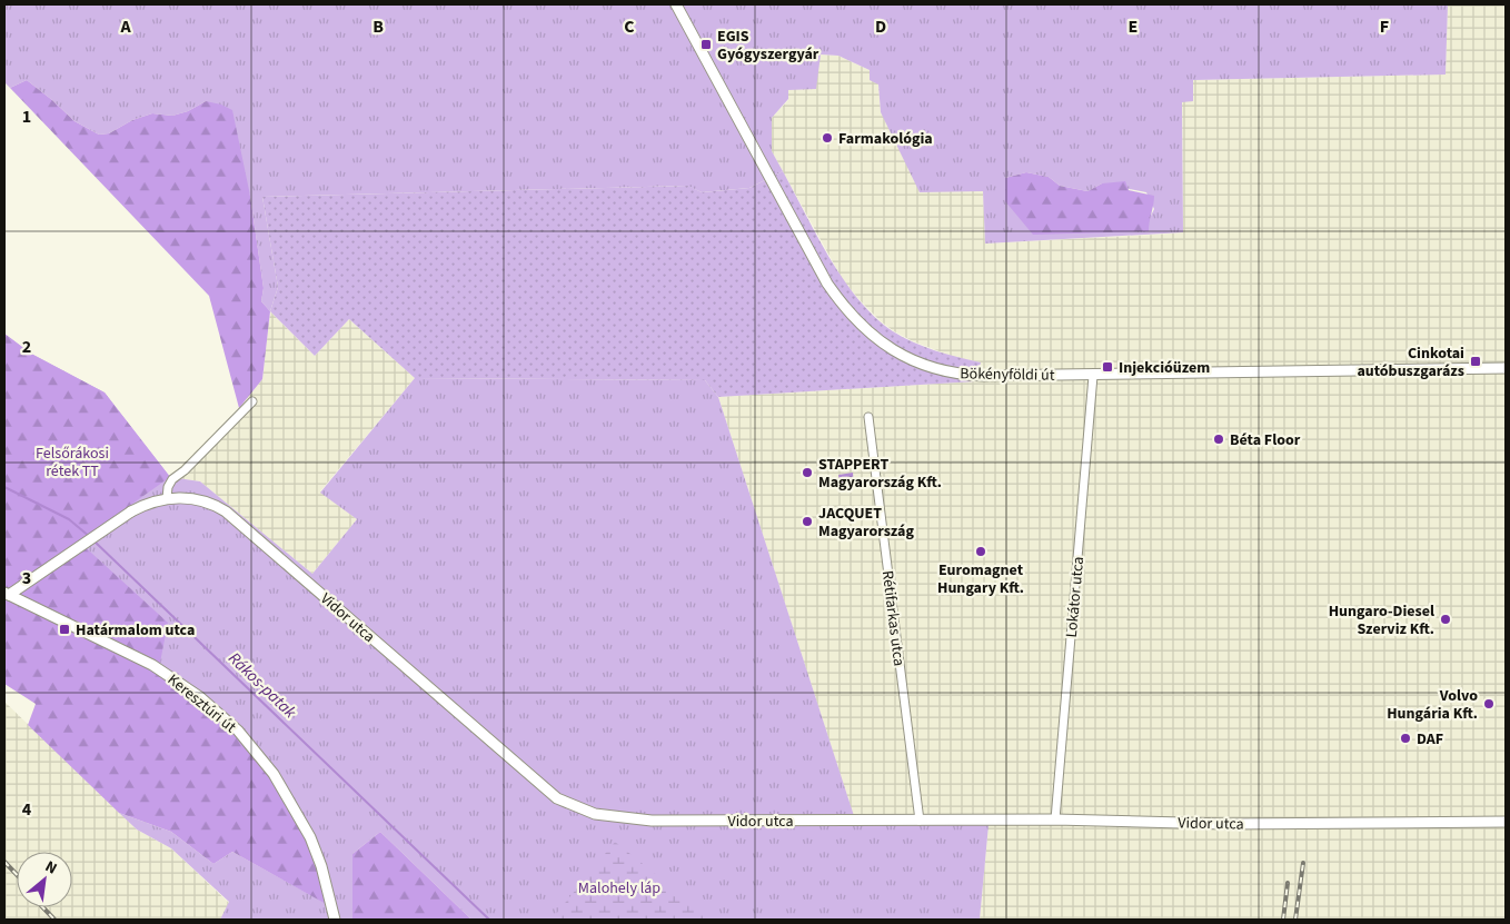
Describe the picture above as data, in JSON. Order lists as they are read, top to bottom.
{
  "streets": {
    "street": [
      "Bökényföldi út",
      "Lokátor utca",
      "Vidor utca",
      "Rétifarkas utca",
      "Keresztúri út"
    ]
  },
  "crossings": [
    ["Bökényföldi út", "Lokátor utca"],
    ["Lokátor utca", "Vidor utca"],
    ["Vidor utca", "Rétifarkas utca"]
  ],
  "water": ["Rákos-patak"],
  "parks": ["Felsőrákosi rétek TT", "Malohely láp"],
  "places": {
    "transit": [
      "EGIS Gyógyszergyár",
      "Cinkotai autóbuszgarázs",
      "Injekcióüzem",
      "Határmalom utca"
    ],
    "other": [
      "Farmakológia",
      "Béta Floor",
      "STAPPERT Magyarország Kft.",
      "JACQUET Magyarország",
      "Euromagnet Hungary Kft.",
      "Hungaro-Diesel Szerviz Kft.",
      "Volvo Hungária Kft.",
      "DAF"
    ]
  },
  "north": "top right",
  "grid": {
    "columns": [
      "A",
      "B",
      "C",
      "D",
      "E",
      "F"
    ],
    "rows": [
      "1",
      "2",
      "3",
      "4"
    ]
  }
}
